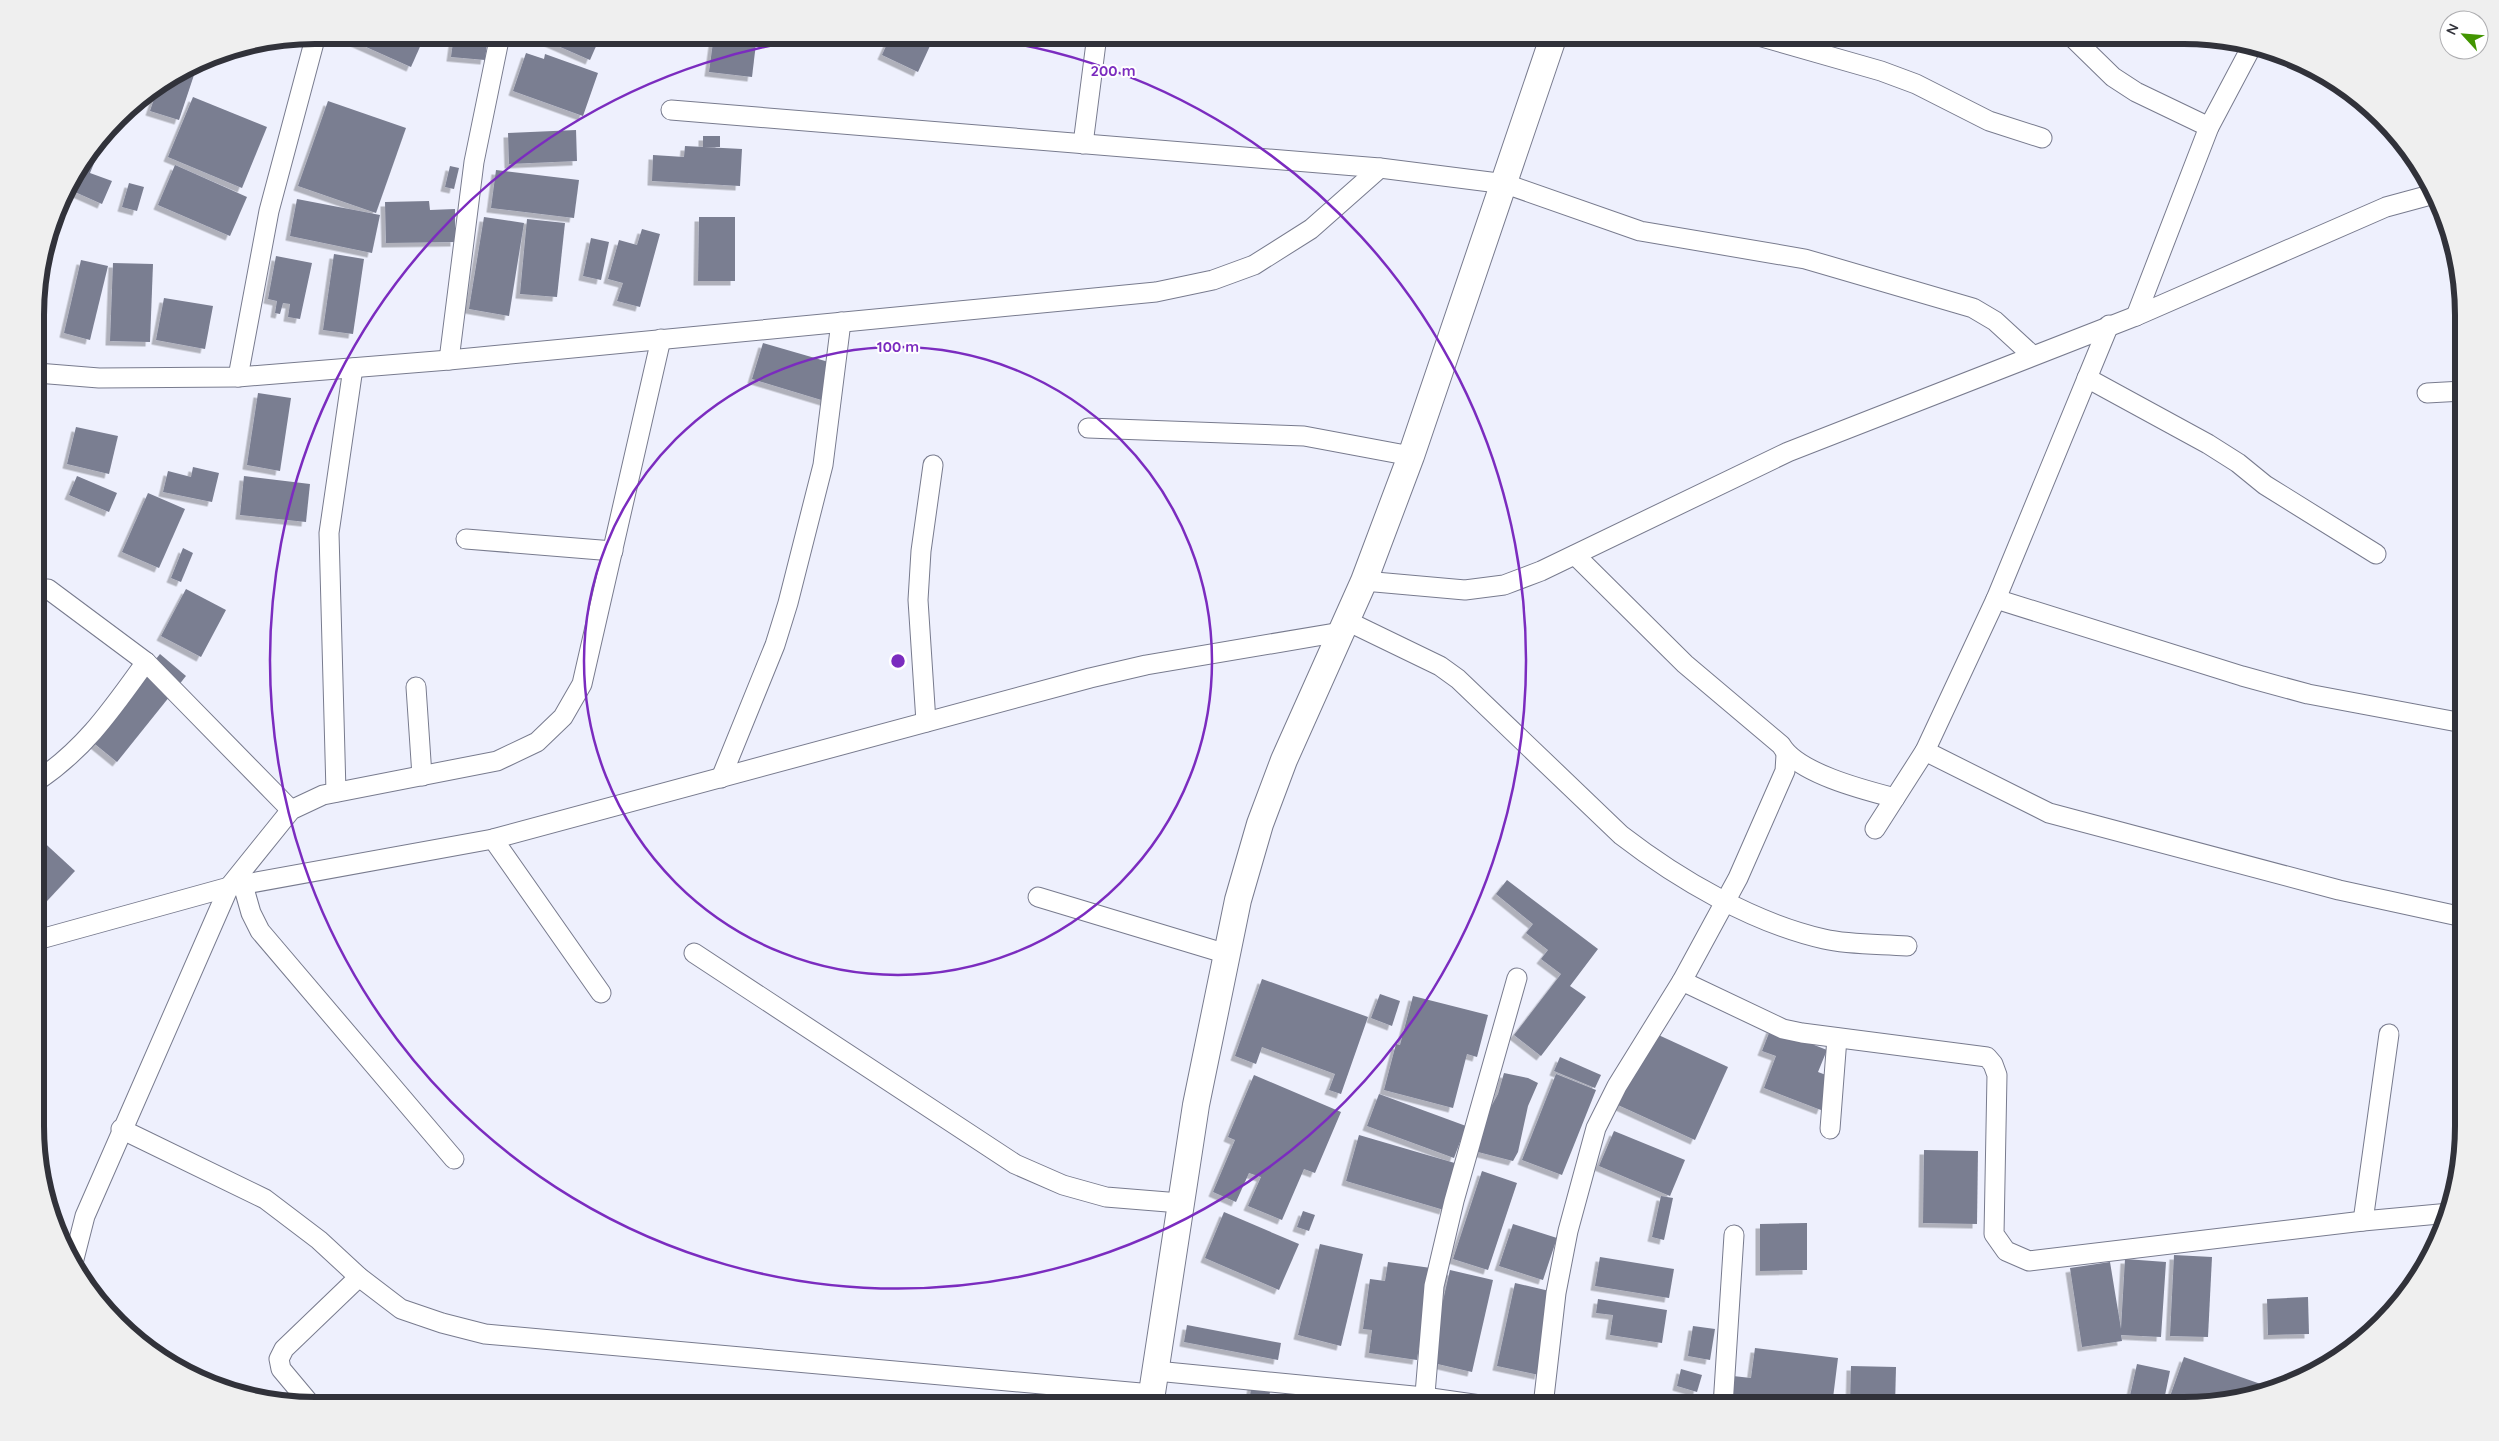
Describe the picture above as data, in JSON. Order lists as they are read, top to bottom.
{
  "north": "top left",
  "rings": ["200 m", "100 m"]
}
